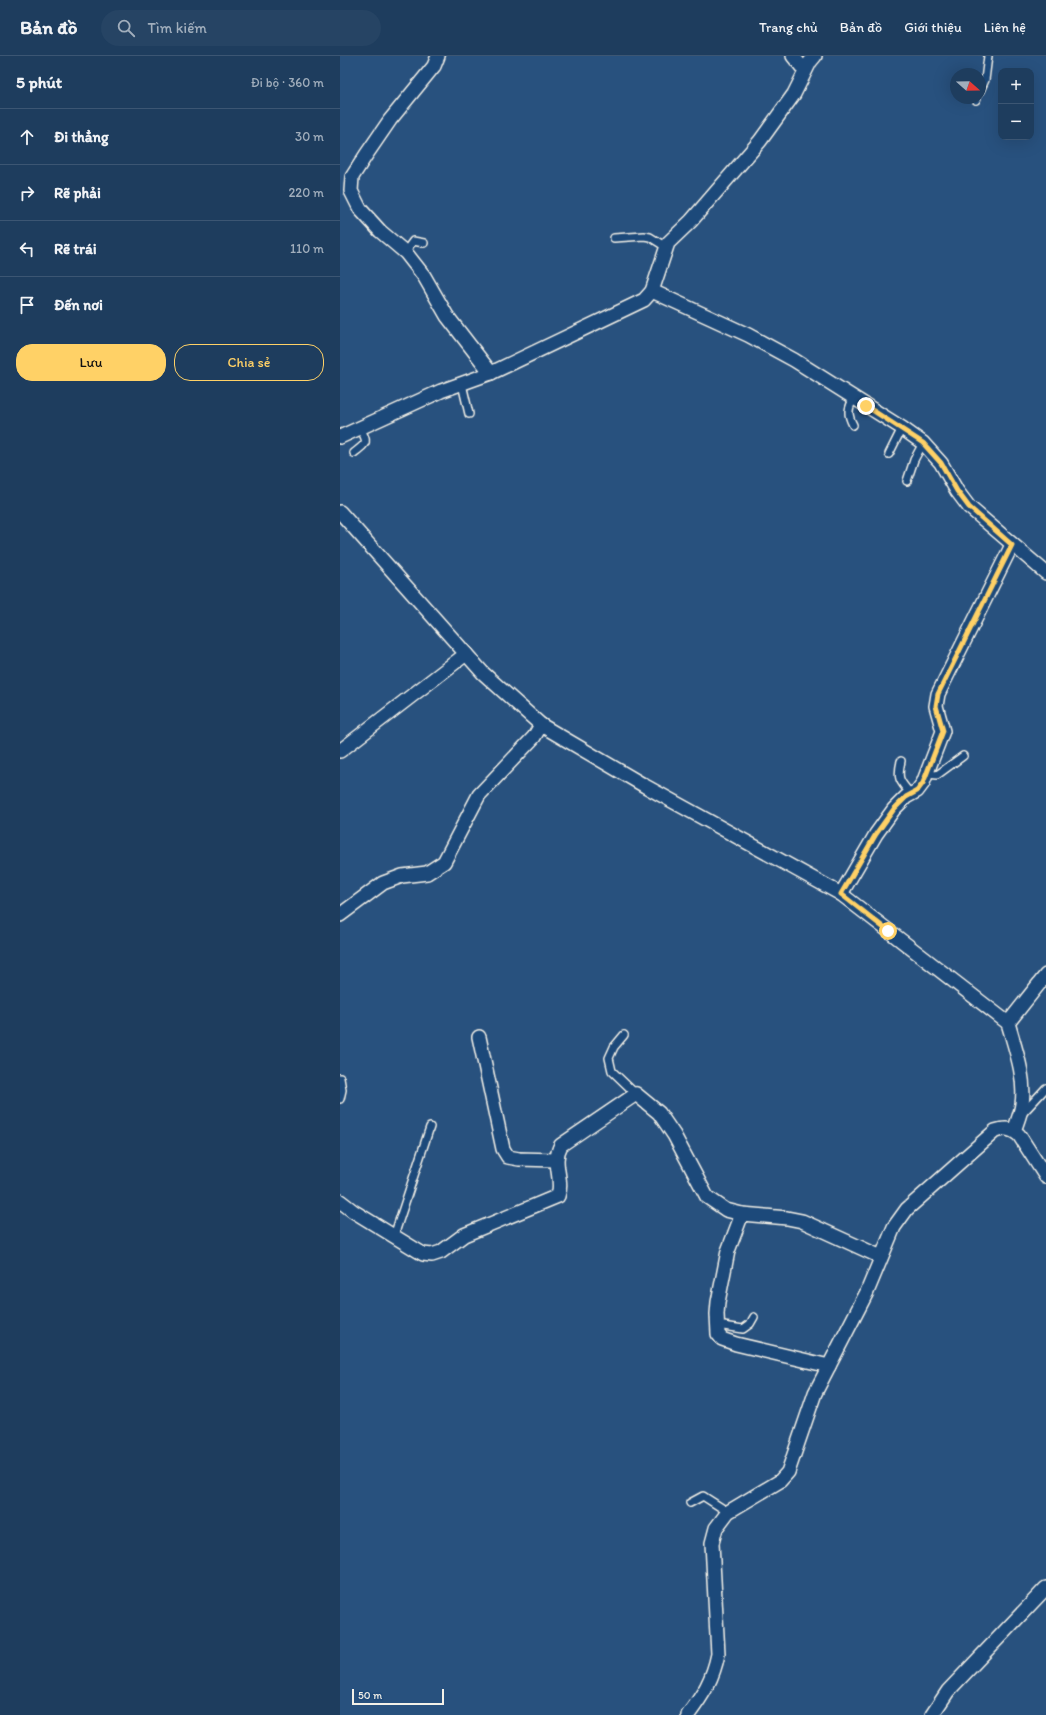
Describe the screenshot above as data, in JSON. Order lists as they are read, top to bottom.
{
  "scale_bar": "50 m",
  "north": "right",
  "page": {
    "header": "Bản đồ",
    "search": "Tìm kiếm",
    "nav": [
      "Trang chủ",
      "Bản đồ",
      "Giới thiệu",
      "Liên hệ"
    ],
    "heading": ["5 phút", "Đi bộ · 360 m"],
    "map_buttons": ["+", "−"],
    "list": [
      ["Đi thẳng", "30 m"],
      ["Rẽ phải", "220 m"],
      ["Rẽ trái", "110 m"],
      "Đến nơi"
    ],
    "buttons": ["Lưu", "Chia sẻ"],
    "scale": "50 m"
  }
}
